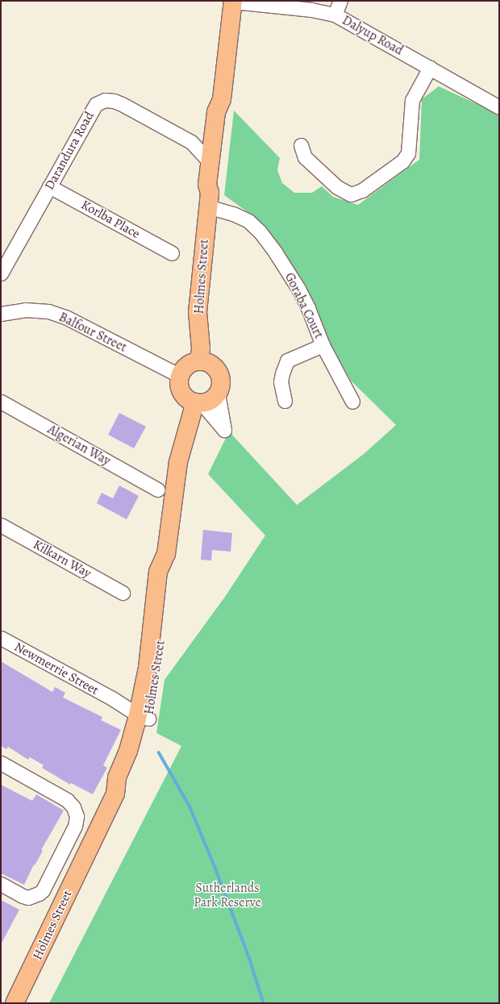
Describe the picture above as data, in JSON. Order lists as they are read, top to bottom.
{
  "streets": {
    "main road": ["Holmes Street"],
    "street": [
      "Dalyup Road",
      "Darandura Road",
      "Korlba Place",
      "Goraba Court",
      "Balfour Street",
      "Algerian Way",
      "Kilkarn Way",
      "Newmerrie Street"
    ]
  },
  "crossings": [
    ["Dalyup Road", "Holmes Street"],
    ["Darandura Road", "Korlba Place"],
    ["Darandura Road", "Holmes Street"],
    ["Holmes Street", "Goraba Court"],
    ["Holmes Street", "Balfour Street"],
    ["Holmes Street", "Newmerrie Street"]
  ],
  "parks": ["Sutherlands Park Reserve"]
}
